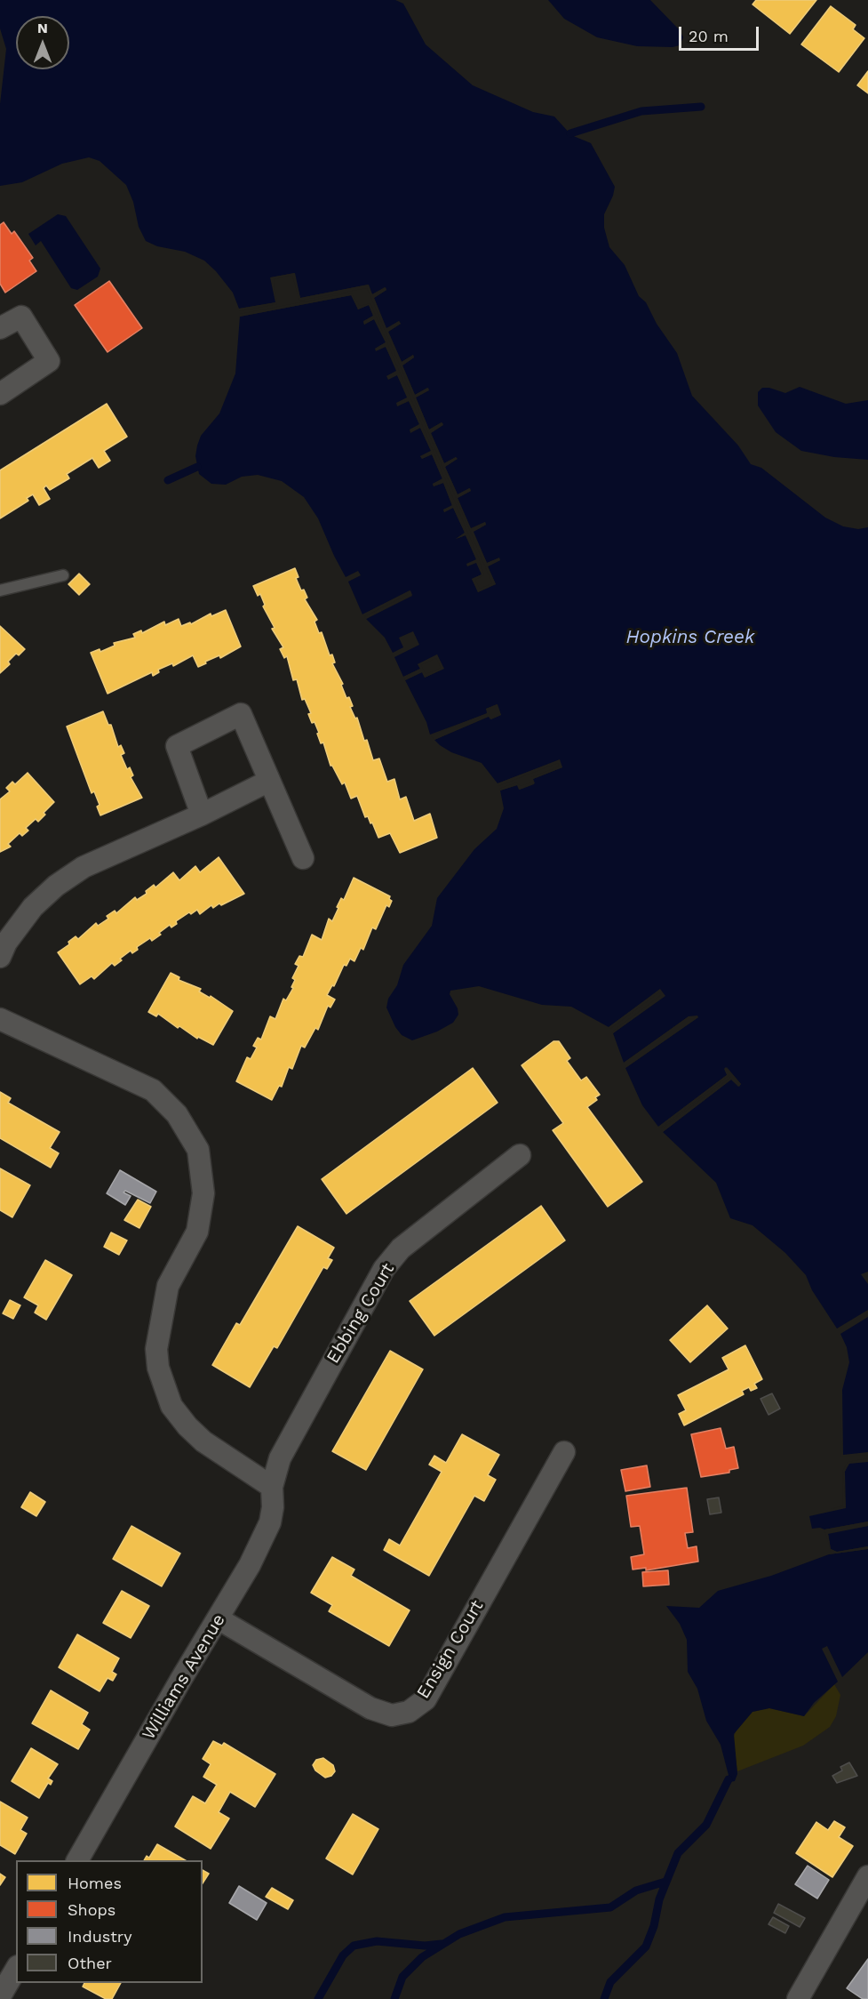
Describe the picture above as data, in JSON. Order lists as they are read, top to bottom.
{
  "streets": {
    "street": ["Ebbing Court", "Ensign Court", "Williams Avenue"]
  },
  "crossings": [
    ["Ebbing Court", "Williams Avenue"],
    ["Ensign Court", "Williams Avenue"]
  ],
  "water": ["Hopkins Creek"],
  "legend": [
    "Homes",
    "Shops",
    "Industry",
    "Other"
  ],
  "scale_bar": "20 m",
  "north": "top"
}
